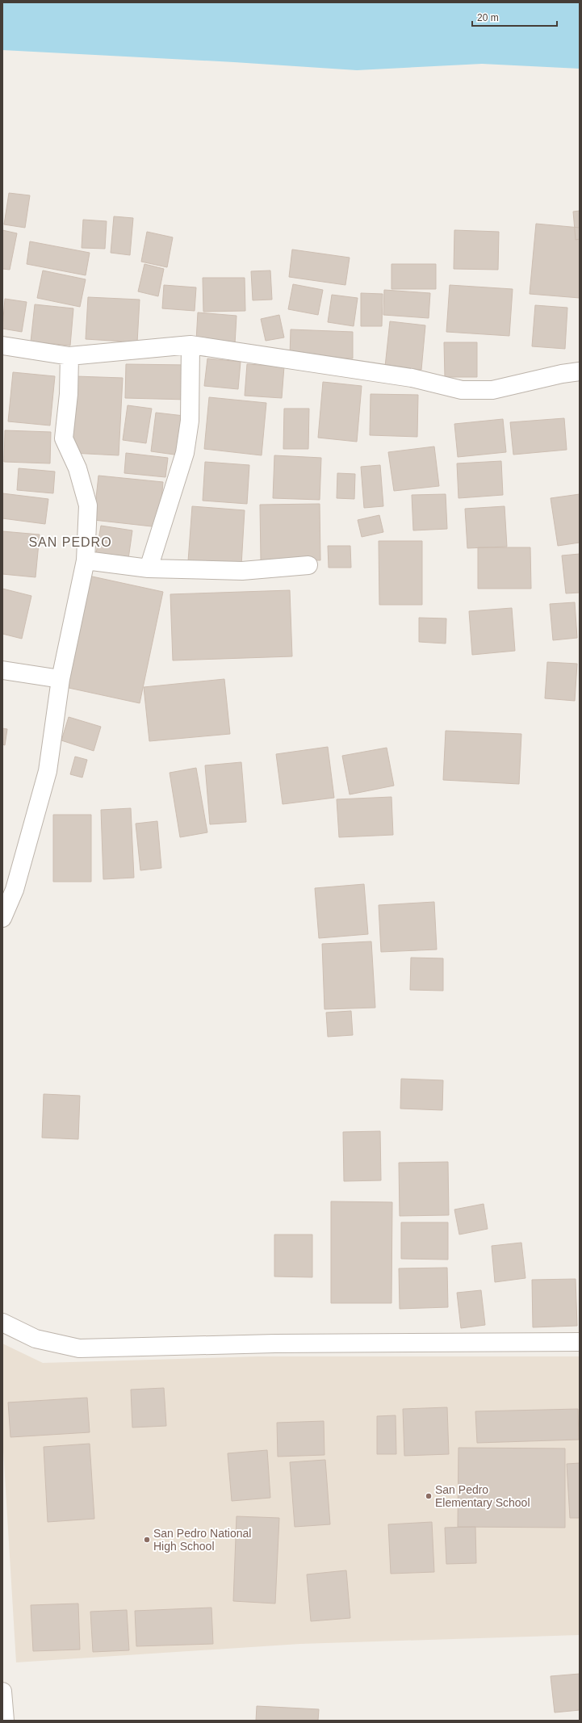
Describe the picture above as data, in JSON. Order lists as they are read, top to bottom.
{
  "districts": ["SAN PEDRO"],
  "places": ["San Pedro Elementary School", "San Pedro National High School"],
  "scale_bar": "20 m"
}
